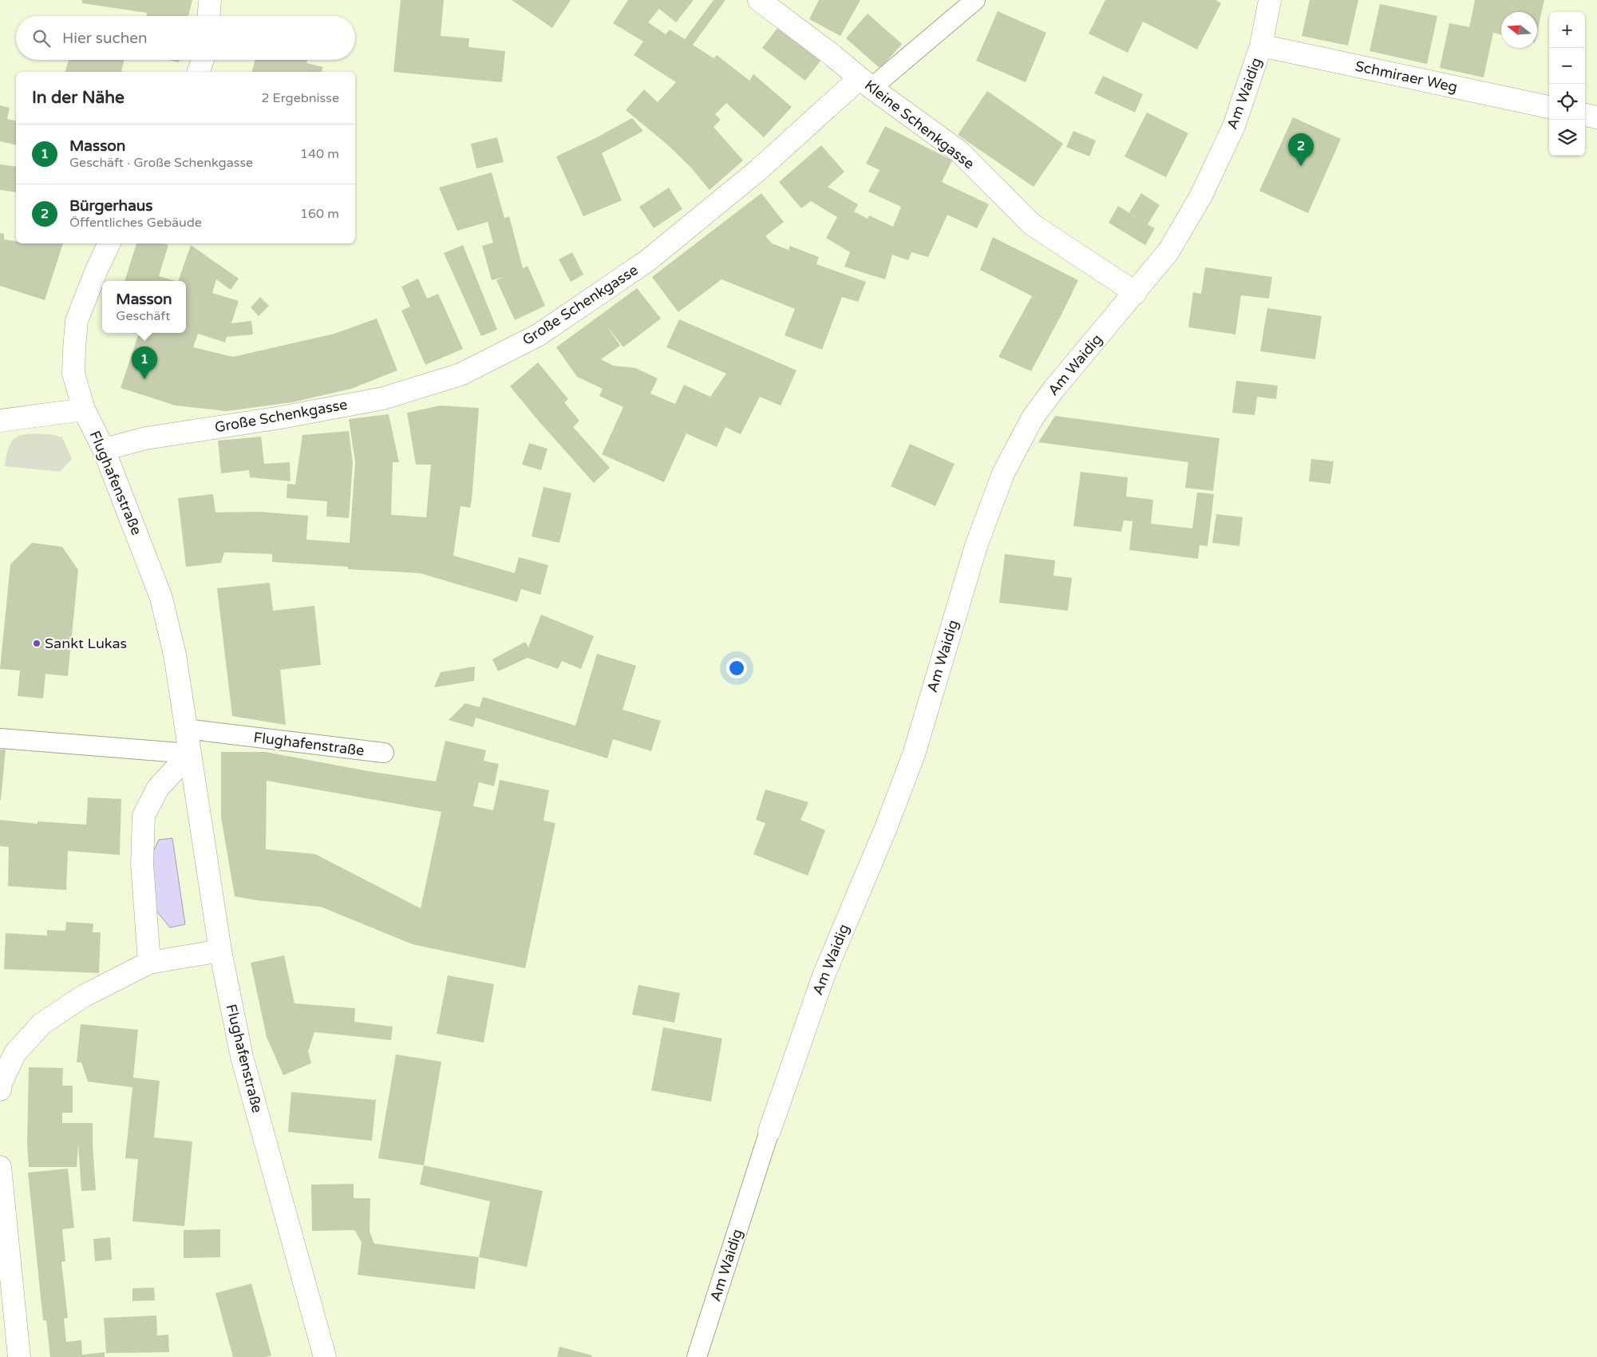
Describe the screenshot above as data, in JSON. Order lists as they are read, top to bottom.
{
  "streets": {
    "street": [
      "Schmiraer Weg",
      "Am Waidig",
      "Kleine Schenkgasse",
      "Große Schenkgasse",
      "Flughafenstraße"
    ]
  },
  "crossings": [
    ["Schmiraer Weg", "Am Waidig"],
    ["Am Waidig", "Kleine Schenkgasse"],
    ["Kleine Schenkgasse", "Große Schenkgasse"],
    ["Große Schenkgasse", "Flughafenstraße"]
  ],
  "places": ["Sankt Lukas"],
  "north": "left",
  "page": {
    "map_buttons": ["+", "−"],
    "search": "Hier suchen",
    "heading": ["In der Nähe", "2 Ergebnisse"],
    "list": [
      {
        "mark": "1",
        "name": "Masson",
        "note": "Geschäft · Große Schenkgasse",
        "value": "140 m"
      },
      {
        "mark": "2",
        "name": "Bürgerhaus",
        "note": "Öffentliches Gebäude",
        "value": "160 m"
      }
    ],
    "pins": ["2", "1"],
    "popup": ["Masson", "Geschäft"]
  }
}
